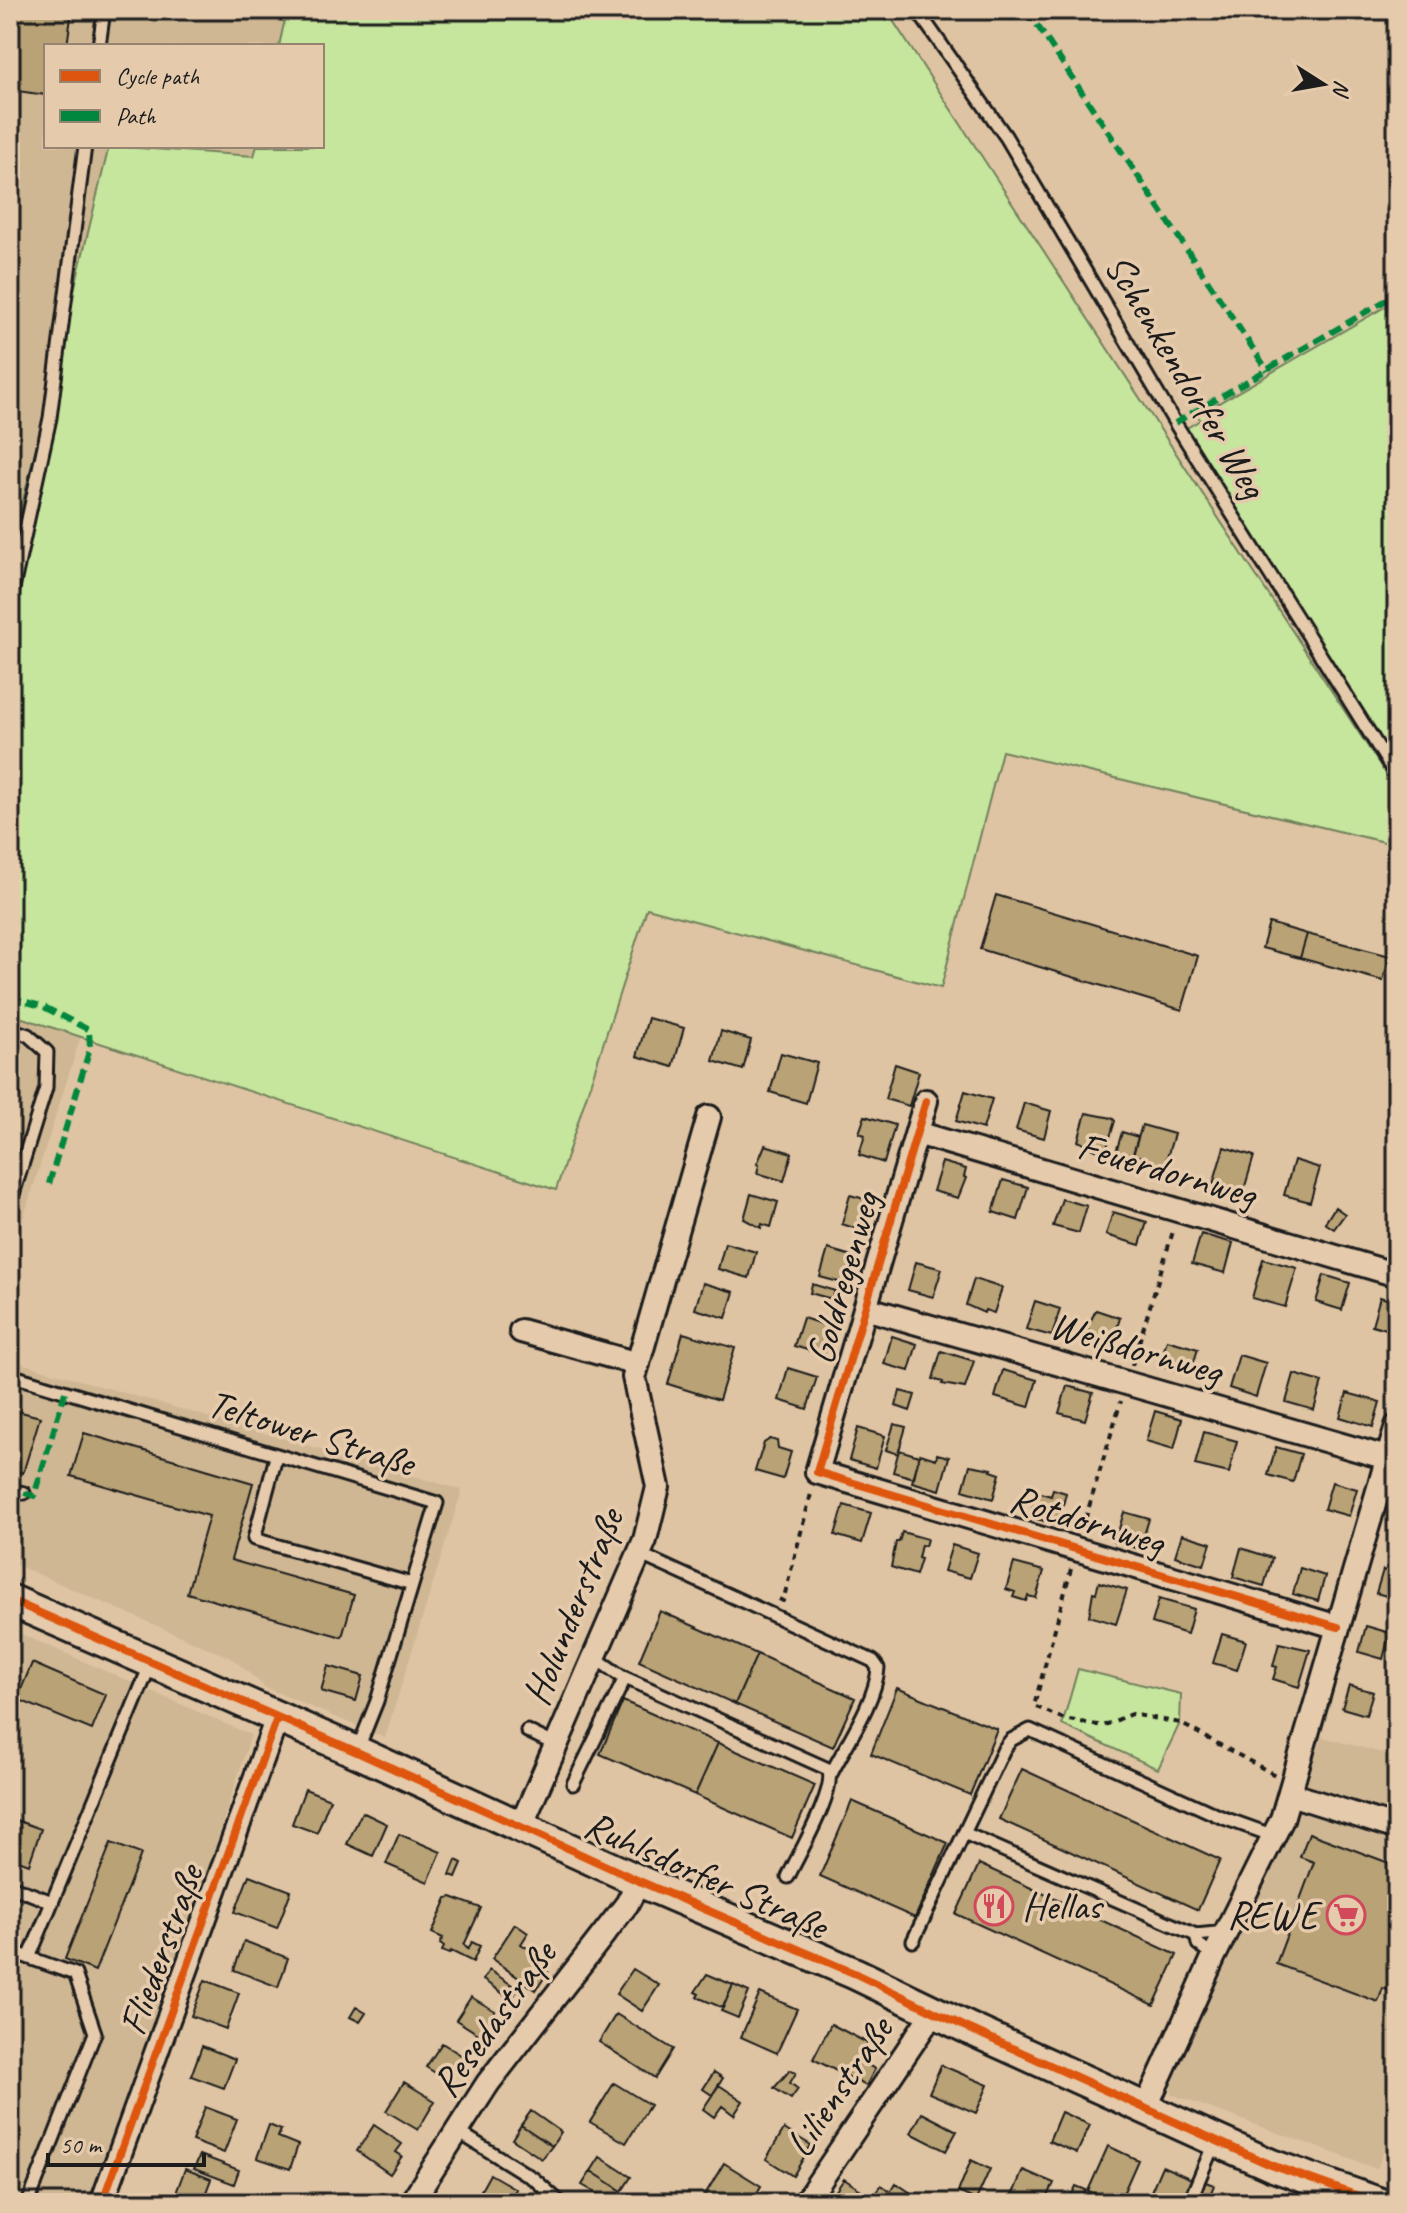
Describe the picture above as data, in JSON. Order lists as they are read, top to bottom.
{
  "streets": {
    "main road": ["Ruhlsdorfer Straße"],
    "street": [
      "Feuerdornweg",
      "Goldregenweg",
      "Weißdornweg",
      "Rotdornweg",
      "Holunderstraße",
      "Fliederstraße",
      "Resedastraße",
      "Lilienstraße"
    ],
    "lane": ["Schenkendorfer Weg", "Teltower Straße"]
  },
  "crossings": [
    ["Feuerdornweg", "Goldregenweg"],
    ["Goldregenweg", "Weißdornweg"],
    ["Goldregenweg", "Rotdornweg"],
    ["Teltower Straße", "Ruhlsdorfer Straße"],
    ["Holunderstraße", "Ruhlsdorfer Straße"],
    ["Ruhlsdorfer Straße", "Fliederstraße"],
    ["Ruhlsdorfer Straße", "Resedastraße"],
    ["Ruhlsdorfer Straße", "Lilienstraße"]
  ],
  "places": {
    "restaurant": ["Hellas"],
    "supermarket": ["REWE"]
  },
  "legend": ["Cycle path", "Path"],
  "scale_bar": "50 m",
  "north": "right"
}
